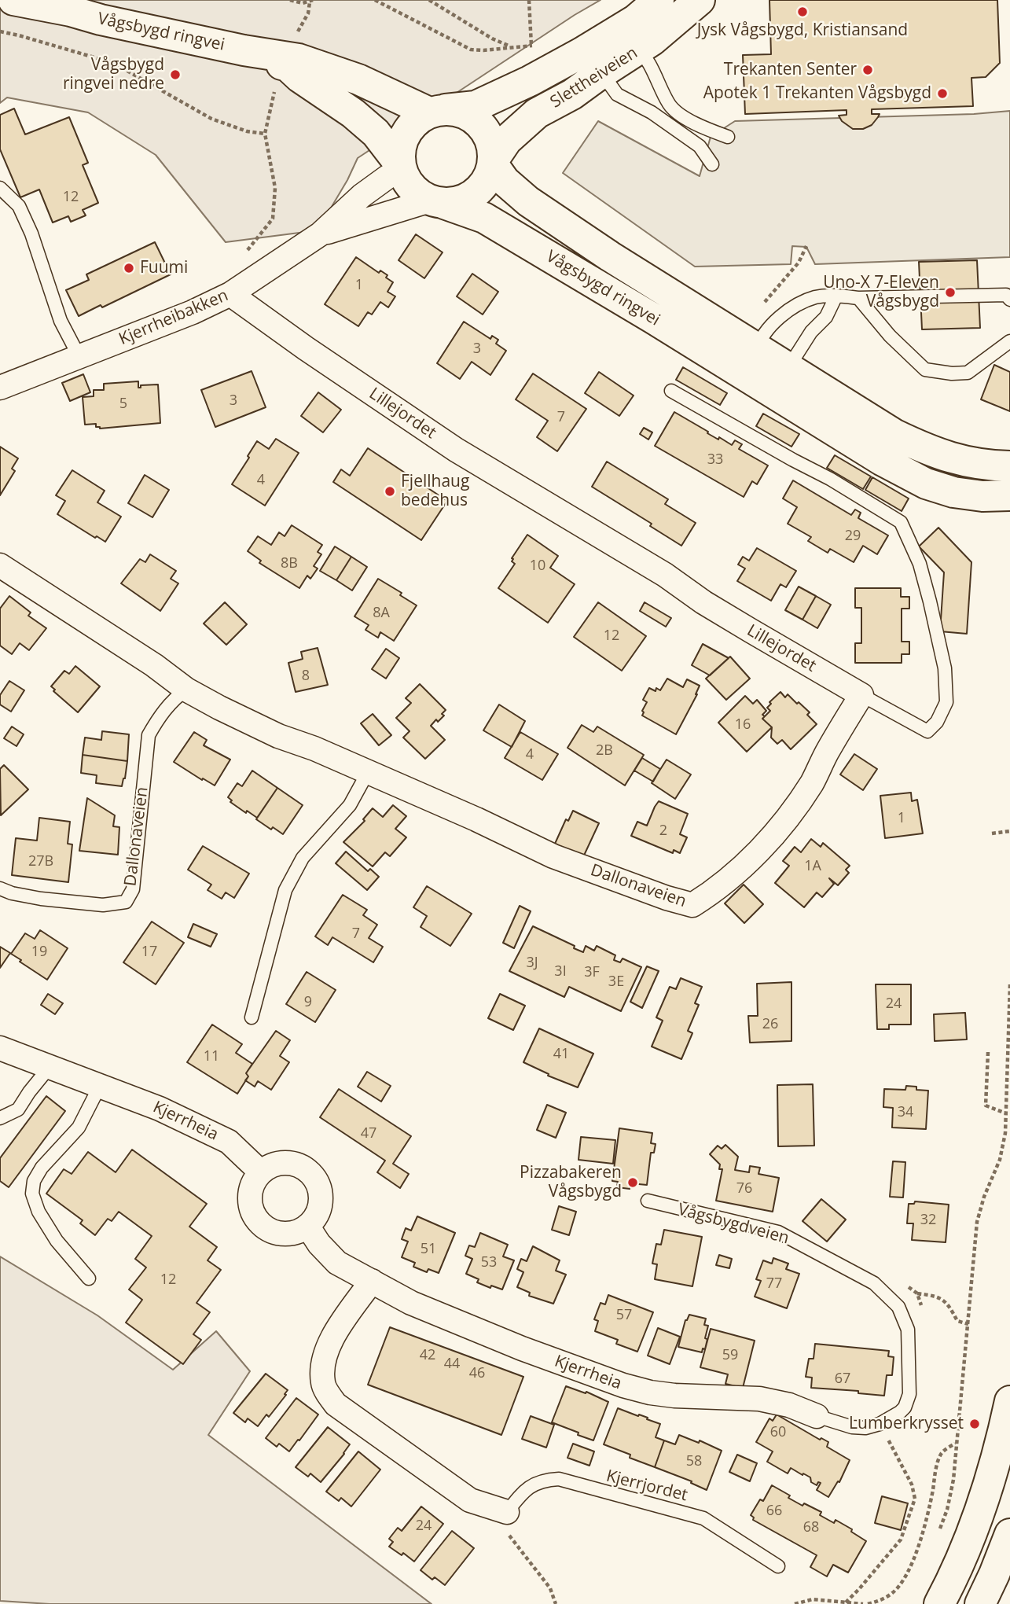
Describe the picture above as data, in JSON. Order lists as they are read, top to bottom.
{
  "streets": {
    "street": [
      "Vågsbygd ringvei",
      "Slettheiveien",
      "Kjerrheibakken",
      "Lillejordet",
      "Dallonaveien",
      "Kjerrheia"
    ],
    "lane": ["Vågsbygdveien", "Kjerrjordet"]
  },
  "crossings": [
    ["Vågsbygd ringvei", "Slettheiveien"],
    ["Vågsbygd ringvei", "Kjerrheibakken"],
    ["Slettheiveien", "Kjerrheibakken"],
    ["Kjerrheibakken", "Lillejordet"],
    ["Lillejordet", "Dallonaveien"],
    ["Kjerrheia", "Vågsbygdveien"]
  ],
  "places": [
    "Jysk Vågsbygd, Kristiansand",
    "Trekanten Senter",
    "Vågsbygd ringvei nedre",
    "Apotek 1 Trekanten Vågsbygd",
    "Fuumi",
    "Uno-X 7-Eleven Vågsbygd",
    "Fjellhaug bedehus",
    "Pizzabakeren Vågsbygd",
    "Lumberkrysset"
  ],
  "house_numbers": [
    "12",
    "1",
    "3",
    "3",
    "5",
    "7",
    "33",
    "4",
    "29",
    "8B",
    "10",
    "8A",
    "12",
    "8",
    "16",
    "2B",
    "4",
    "1",
    "2",
    "27B",
    "1A",
    "7",
    "19",
    "17",
    "3J",
    "3I",
    "3F",
    "3E",
    "9",
    "24",
    "26",
    "41",
    "11",
    "34",
    "47",
    "76",
    "32",
    "51",
    "53",
    "12",
    "77",
    "57",
    "42",
    "59",
    "44",
    "46",
    "67",
    "60",
    "58",
    "66",
    "24",
    "68"
  ]
}
